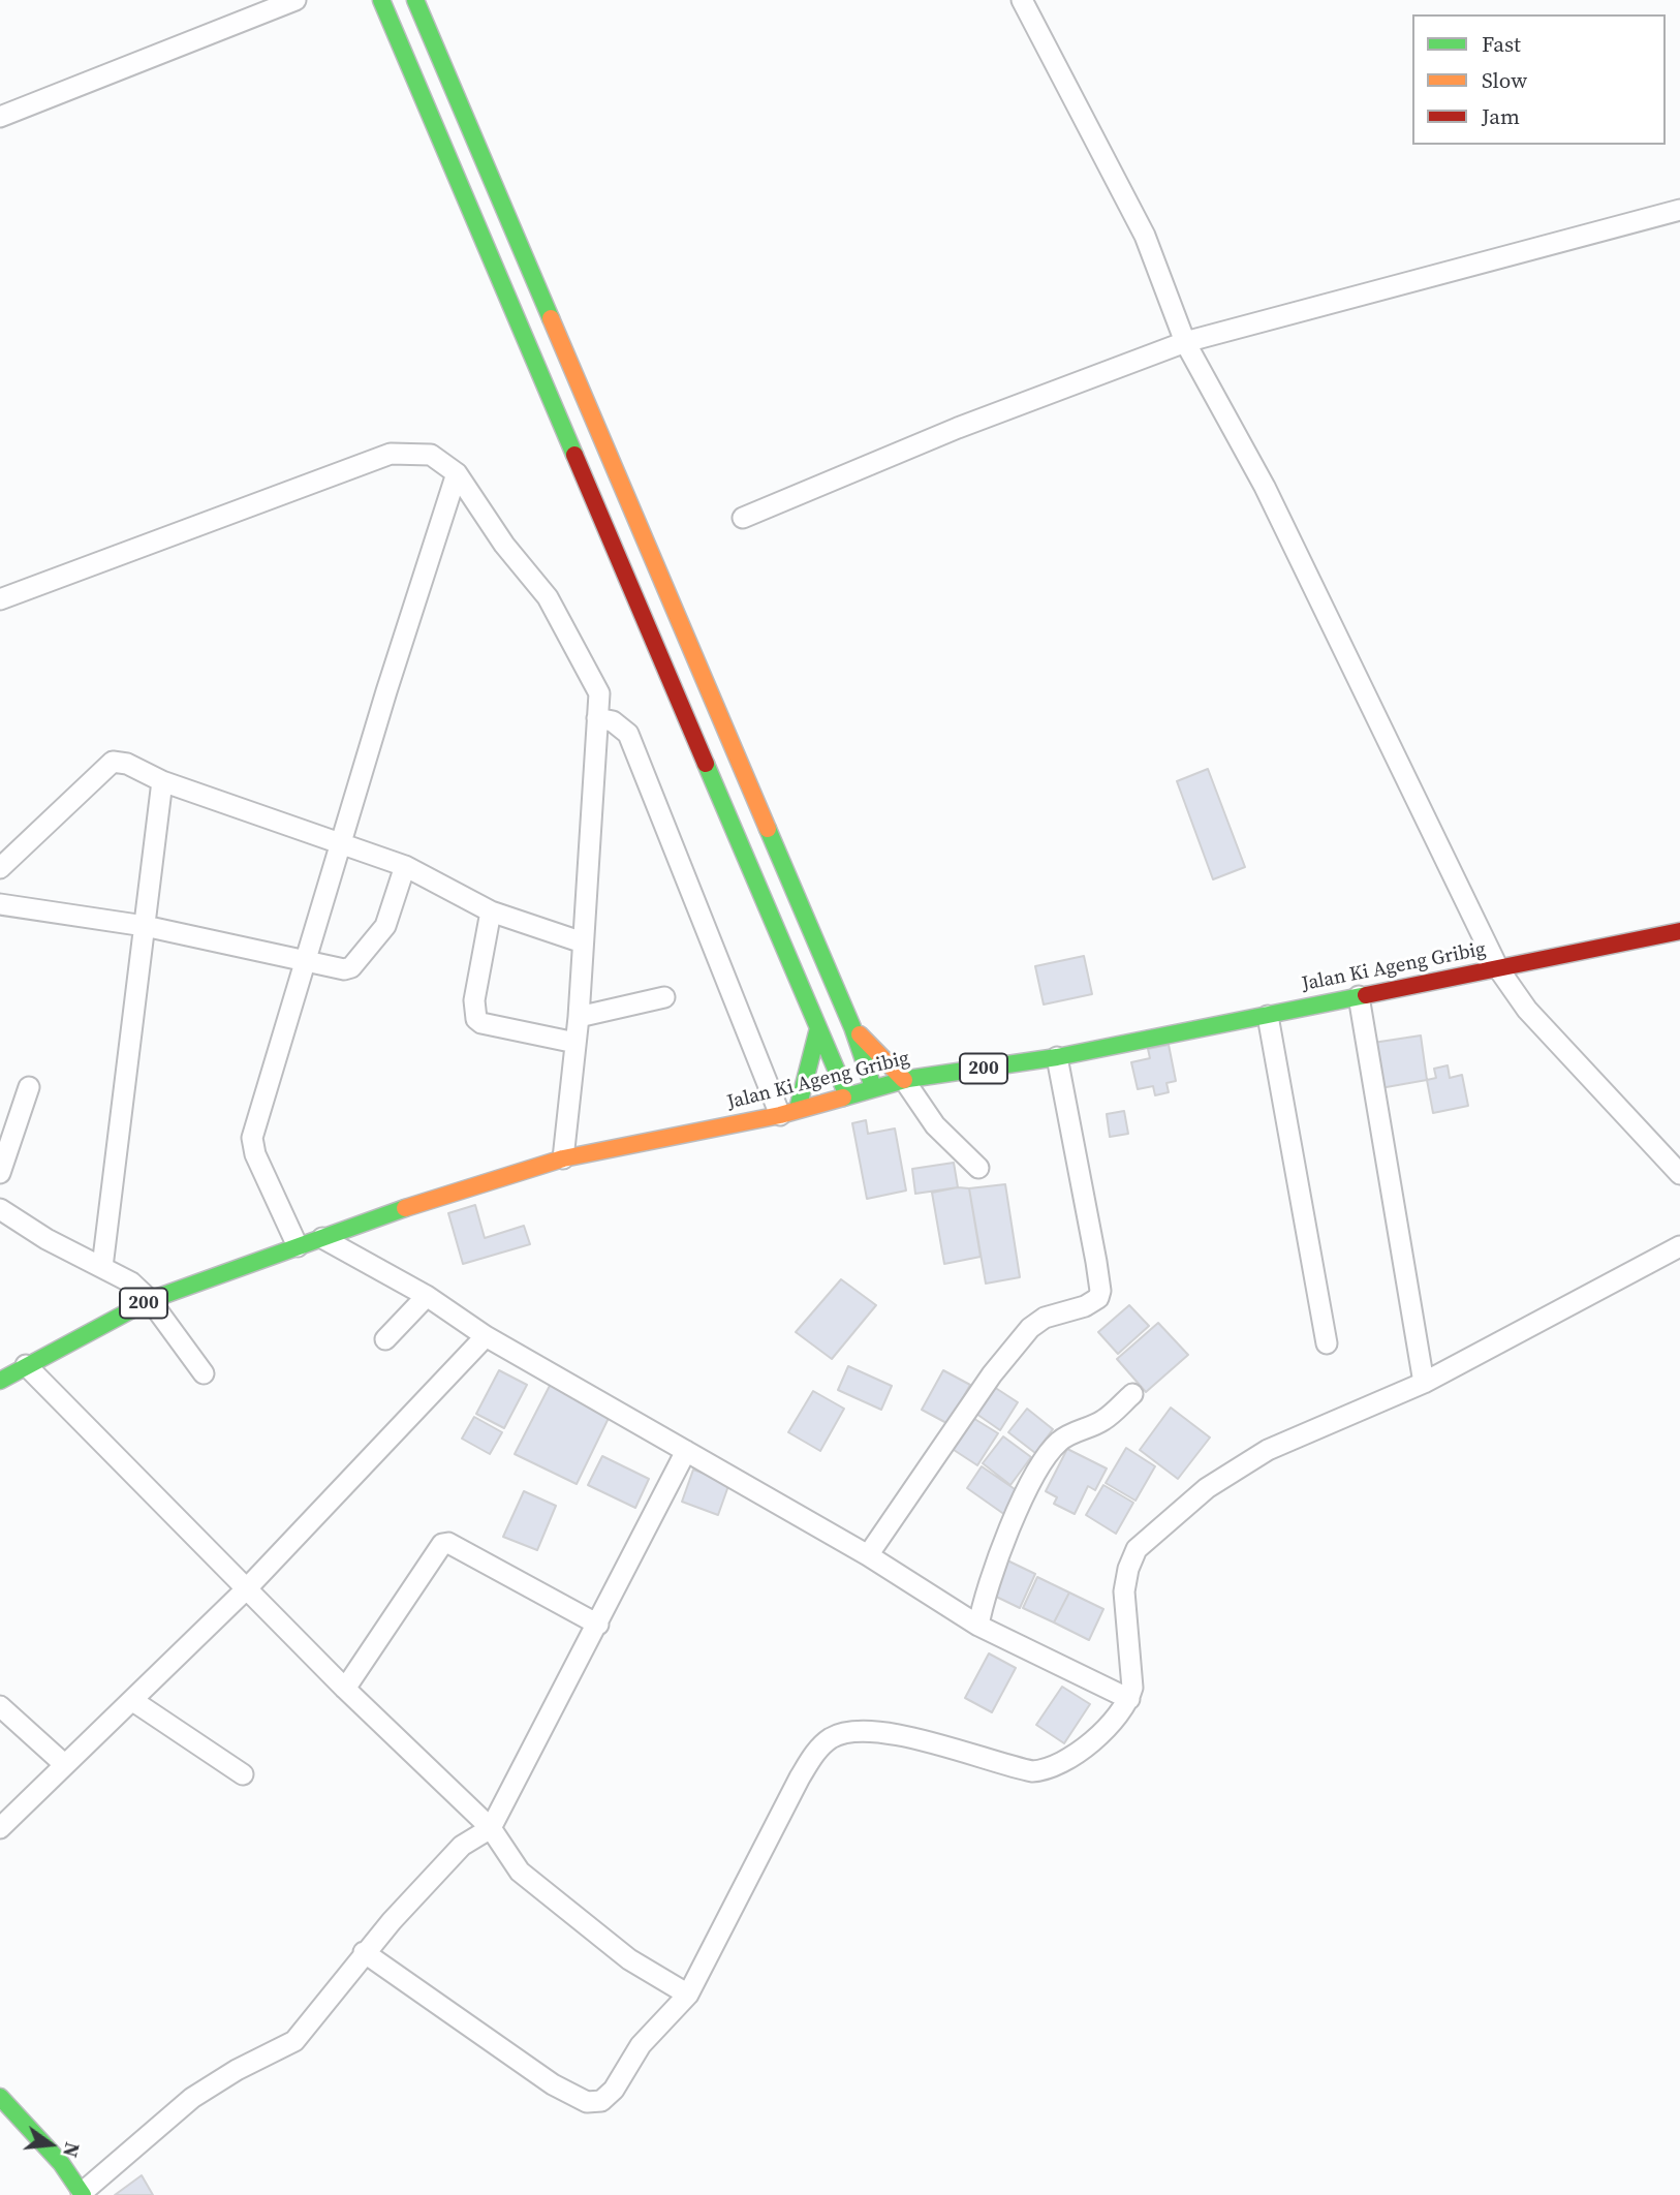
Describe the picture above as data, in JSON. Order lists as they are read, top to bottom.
{
  "streets": {
    "main road": ["Jalan Ki Ageng Gribig", "200"]
  },
  "legend": ["Fast", "Slow", "Jam"],
  "north": "right"
}
